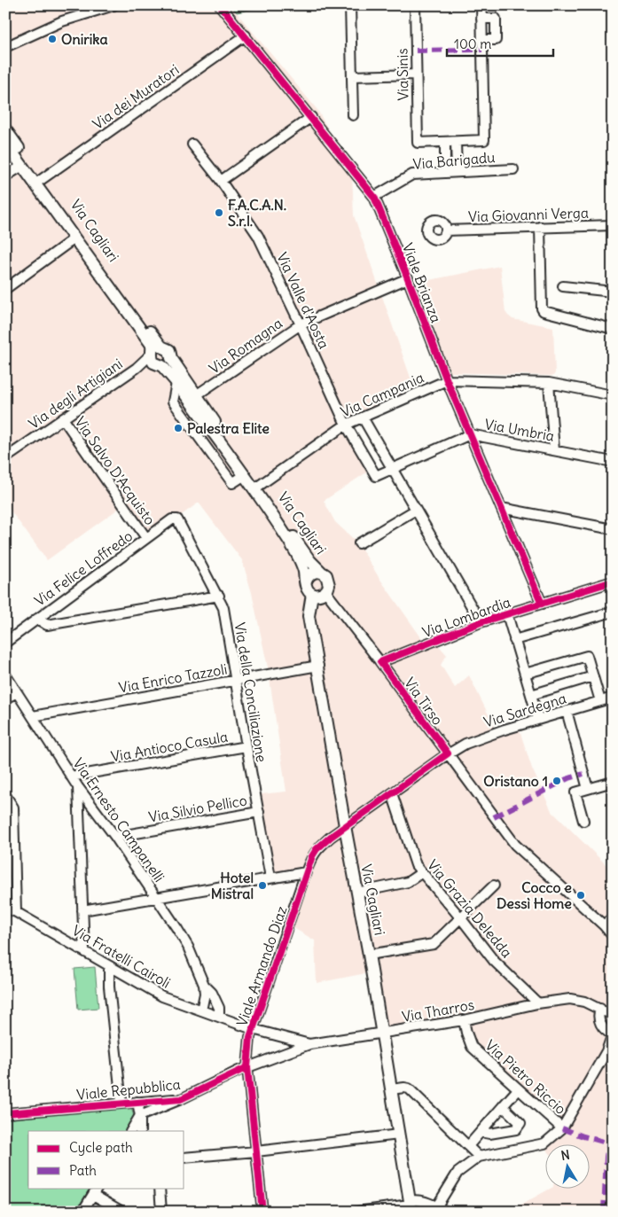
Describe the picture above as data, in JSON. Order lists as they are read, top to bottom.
{
  "streets": {
    "main road": ["Via Cagliari"],
    "street": [
      "Via Sinis",
      "Via dei Muratori",
      "Via Barigadu",
      "Via Giovanni Verga",
      "Viale Brianza",
      "Via Valle d'Aosta",
      "Via Romagna",
      "Via degli Artigiani",
      "Via Campania",
      "Via Umbria",
      "Via Salvo D'Acquisto",
      "Via Felice Loffredo",
      "Via Lombardia",
      "Via Enrico Tazzoli",
      "Via della Conciliazione",
      "Via Tirso",
      "Via Sardegna",
      "Via Antioco Casula",
      "Via Silvio Pellico",
      "Via Ernesto Campanelli",
      "Via Grazia Deledda",
      "Via Fratelli Cairoli",
      "Viale Armando Diaz",
      "Via Tharros",
      "Via Pietro Riccio",
      "Viale Repubblica"
    ]
  },
  "crossings": [
    ["Via dei Muratori", "Via Cagliari"],
    ["Via dei Muratori", "Viale Brianza"],
    ["Via Barigadu", "Viale Brianza"],
    ["Via Cagliari", "Via Romagna"],
    ["Via Cagliari", "Via degli Artigiani"],
    ["Via Cagliari", "Via Campania"],
    ["Via Cagliari", "Via Enrico Tazzoli"],
    ["Via Cagliari", "Via Tirso"],
    ["Via Cagliari", "Viale Armando Diaz"],
    ["Via Cagliari", "Via Tharros"],
    ["Viale Brianza", "Via Romagna"],
    ["Viale Brianza", "Via Campania"],
    ["Viale Brianza", "Via Umbria"],
    ["Viale Brianza", "Via Lombardia"],
    ["Via Valle d'Aosta", "Via Romagna"],
    ["Via Valle d'Aosta", "Via Campania"],
    ["Via Valle d'Aosta", "Via Umbria"],
    ["Via degli Artigiani", "Via Salvo D'Acquisto"],
    ["Via Salvo D'Acquisto", "Via Felice Loffredo"],
    ["Via Felice Loffredo", "Via della Conciliazione"],
    ["Via Lombardia", "Via Tirso"],
    ["Via Enrico Tazzoli", "Via della Conciliazione"],
    ["Via Enrico Tazzoli", "Via Ernesto Campanelli"],
    ["Via della Conciliazione", "Via Antioco Casula"],
    ["Via della Conciliazione", "Via Silvio Pellico"],
    ["Via Tirso", "Via Sardegna"],
    ["Via Sardegna", "Via Grazia Deledda"],
    ["Via Sardegna", "Viale Armando Diaz"],
    ["Via Antioco Casula", "Via Ernesto Campanelli"],
    ["Via Silvio Pellico", "Via Ernesto Campanelli"],
    ["Via Ernesto Campanelli", "Via Fratelli Cairoli"],
    ["Via Grazia Deledda", "Viale Armando Diaz"],
    ["Via Grazia Deledda", "Via Tharros"],
    ["Via Fratelli Cairoli", "Viale Armando Diaz"],
    ["Via Fratelli Cairoli", "Via Tharros"],
    ["Viale Armando Diaz", "Via Tharros"],
    ["Viale Armando Diaz", "Viale Repubblica"],
    ["Via Tharros", "Via Pietro Riccio"],
    ["Via Tharros", "Viale Repubblica"]
  ],
  "places": [
    "Onirika",
    "F.A.C.A.N. S.r.l.",
    "Palestra Elite",
    "Oristano 1",
    "Hotel Mistral",
    "Cocco e Dessì Home"
  ],
  "legend": ["Cycle path", "Path"],
  "scale_bar": "100 m",
  "north": "top"
}
